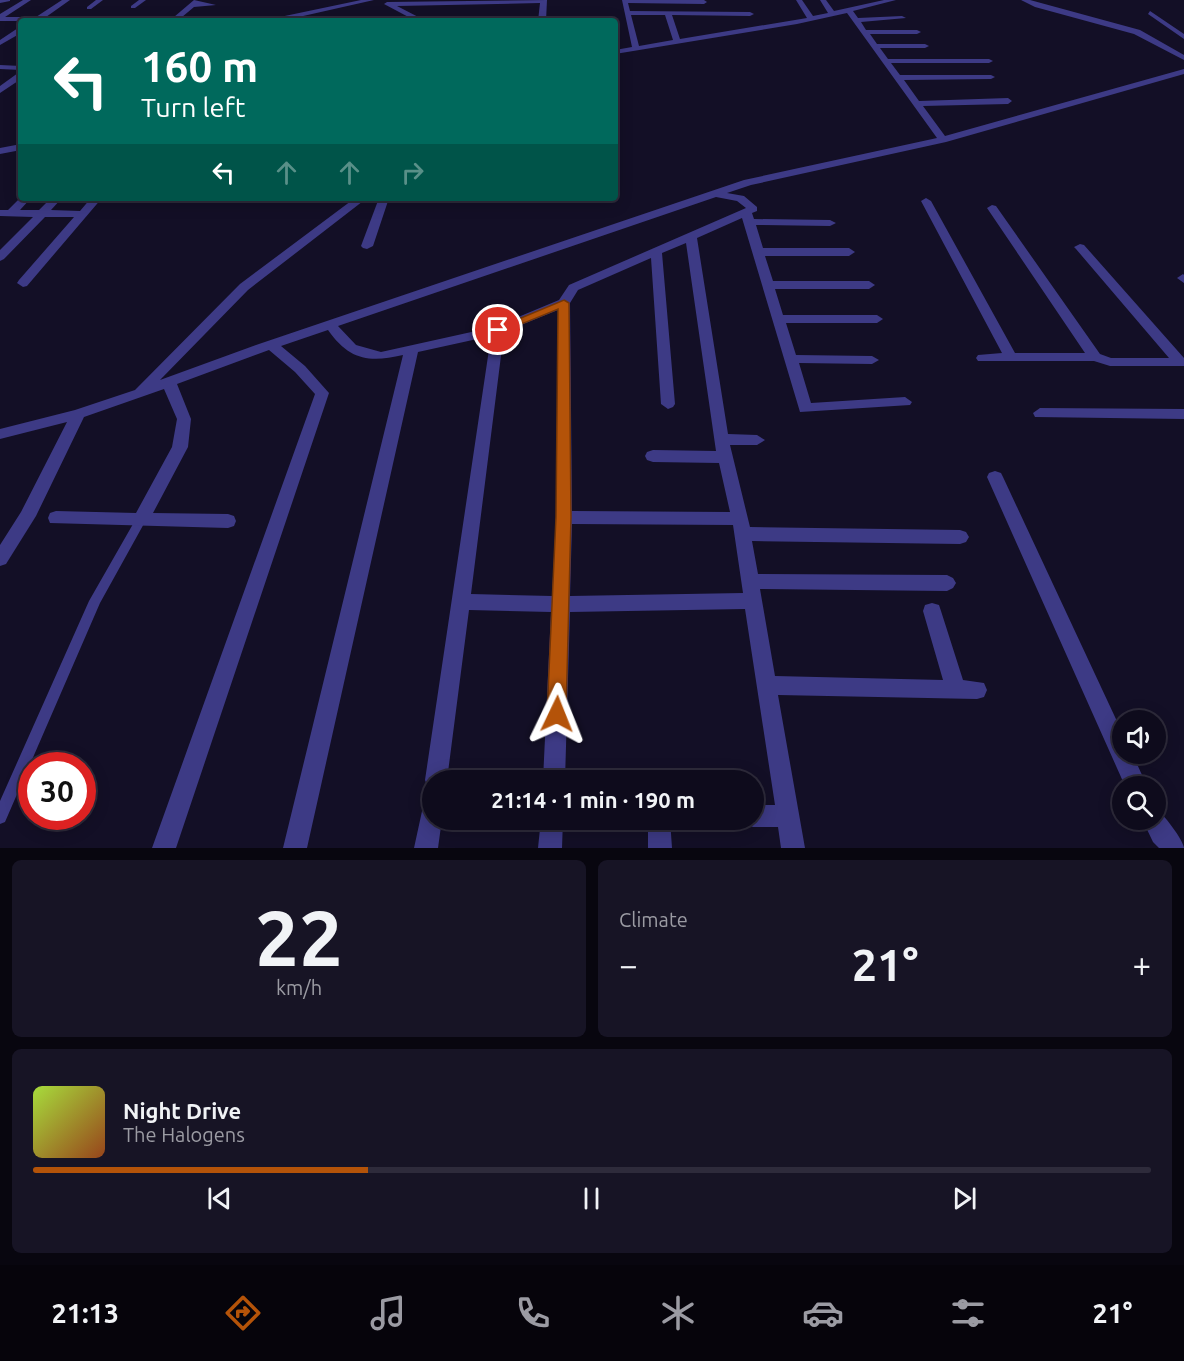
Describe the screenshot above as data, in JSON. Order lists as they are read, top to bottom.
{
  "page": {
    "turn": ["160 m", "Turn left"],
    "limit": "30",
    "trip": "21:14 · 1 min · 190 m",
    "tile": [
      ["22", "km/h"],
      "Climate"
    ],
    "heat": ["−", "21°", "+"],
    "song": ["Night Drive", "The Halogens"],
    "tabs": ["21:13", "21°"]
  }
}
